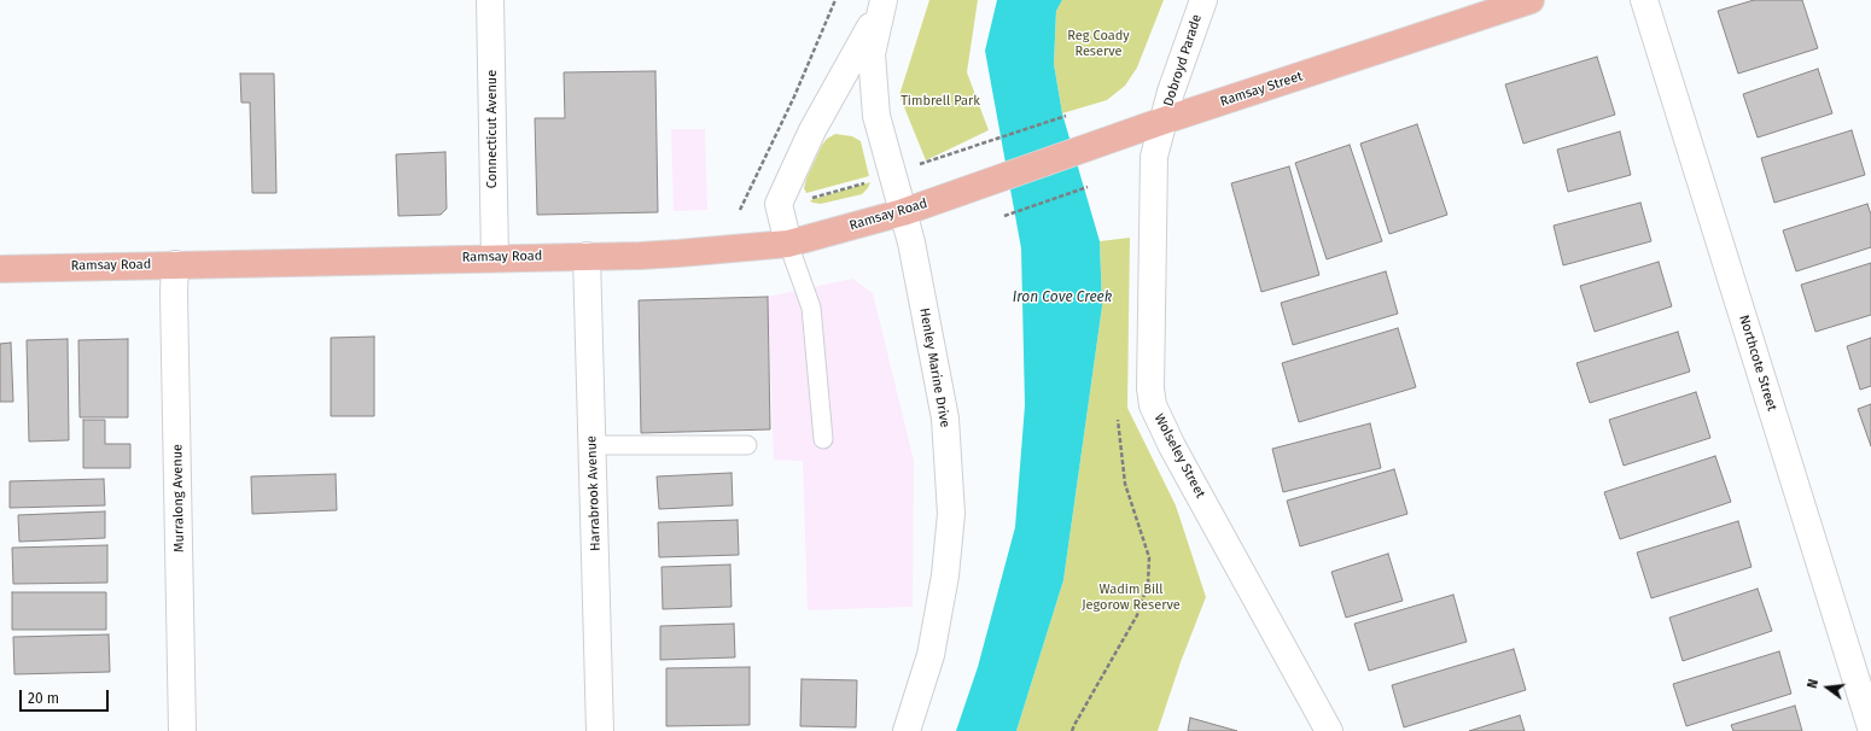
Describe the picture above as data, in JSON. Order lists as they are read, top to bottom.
{
  "streets": {
    "main road": ["Ramsay Street", "Ramsay Road"],
    "street": [
      "Dobroyd Parade",
      "Connecticut Avenue",
      "Northcote Street",
      "Henley Marine Drive",
      "Wolseley Street",
      "Harrabrook Avenue",
      "Murralong Avenue"
    ]
  },
  "crossings": [
    ["Dobroyd Parade", "Ramsay Street"],
    ["Dobroyd Parade", "Wolseley Street"],
    ["Ramsay Street", "Ramsay Road"],
    ["Ramsay Street", "Wolseley Street"],
    ["Connecticut Avenue", "Ramsay Road"],
    ["Ramsay Road", "Henley Marine Drive"],
    ["Ramsay Road", "Harrabrook Avenue"],
    ["Ramsay Road", "Murralong Avenue"]
  ],
  "water": ["Iron Cove Creek"],
  "parks": ["Reg Coady Reserve", "Timbrell Park", "Wadim Bill Jegorow Reserve"],
  "scale_bar": "20 m",
  "north": "left"
}
